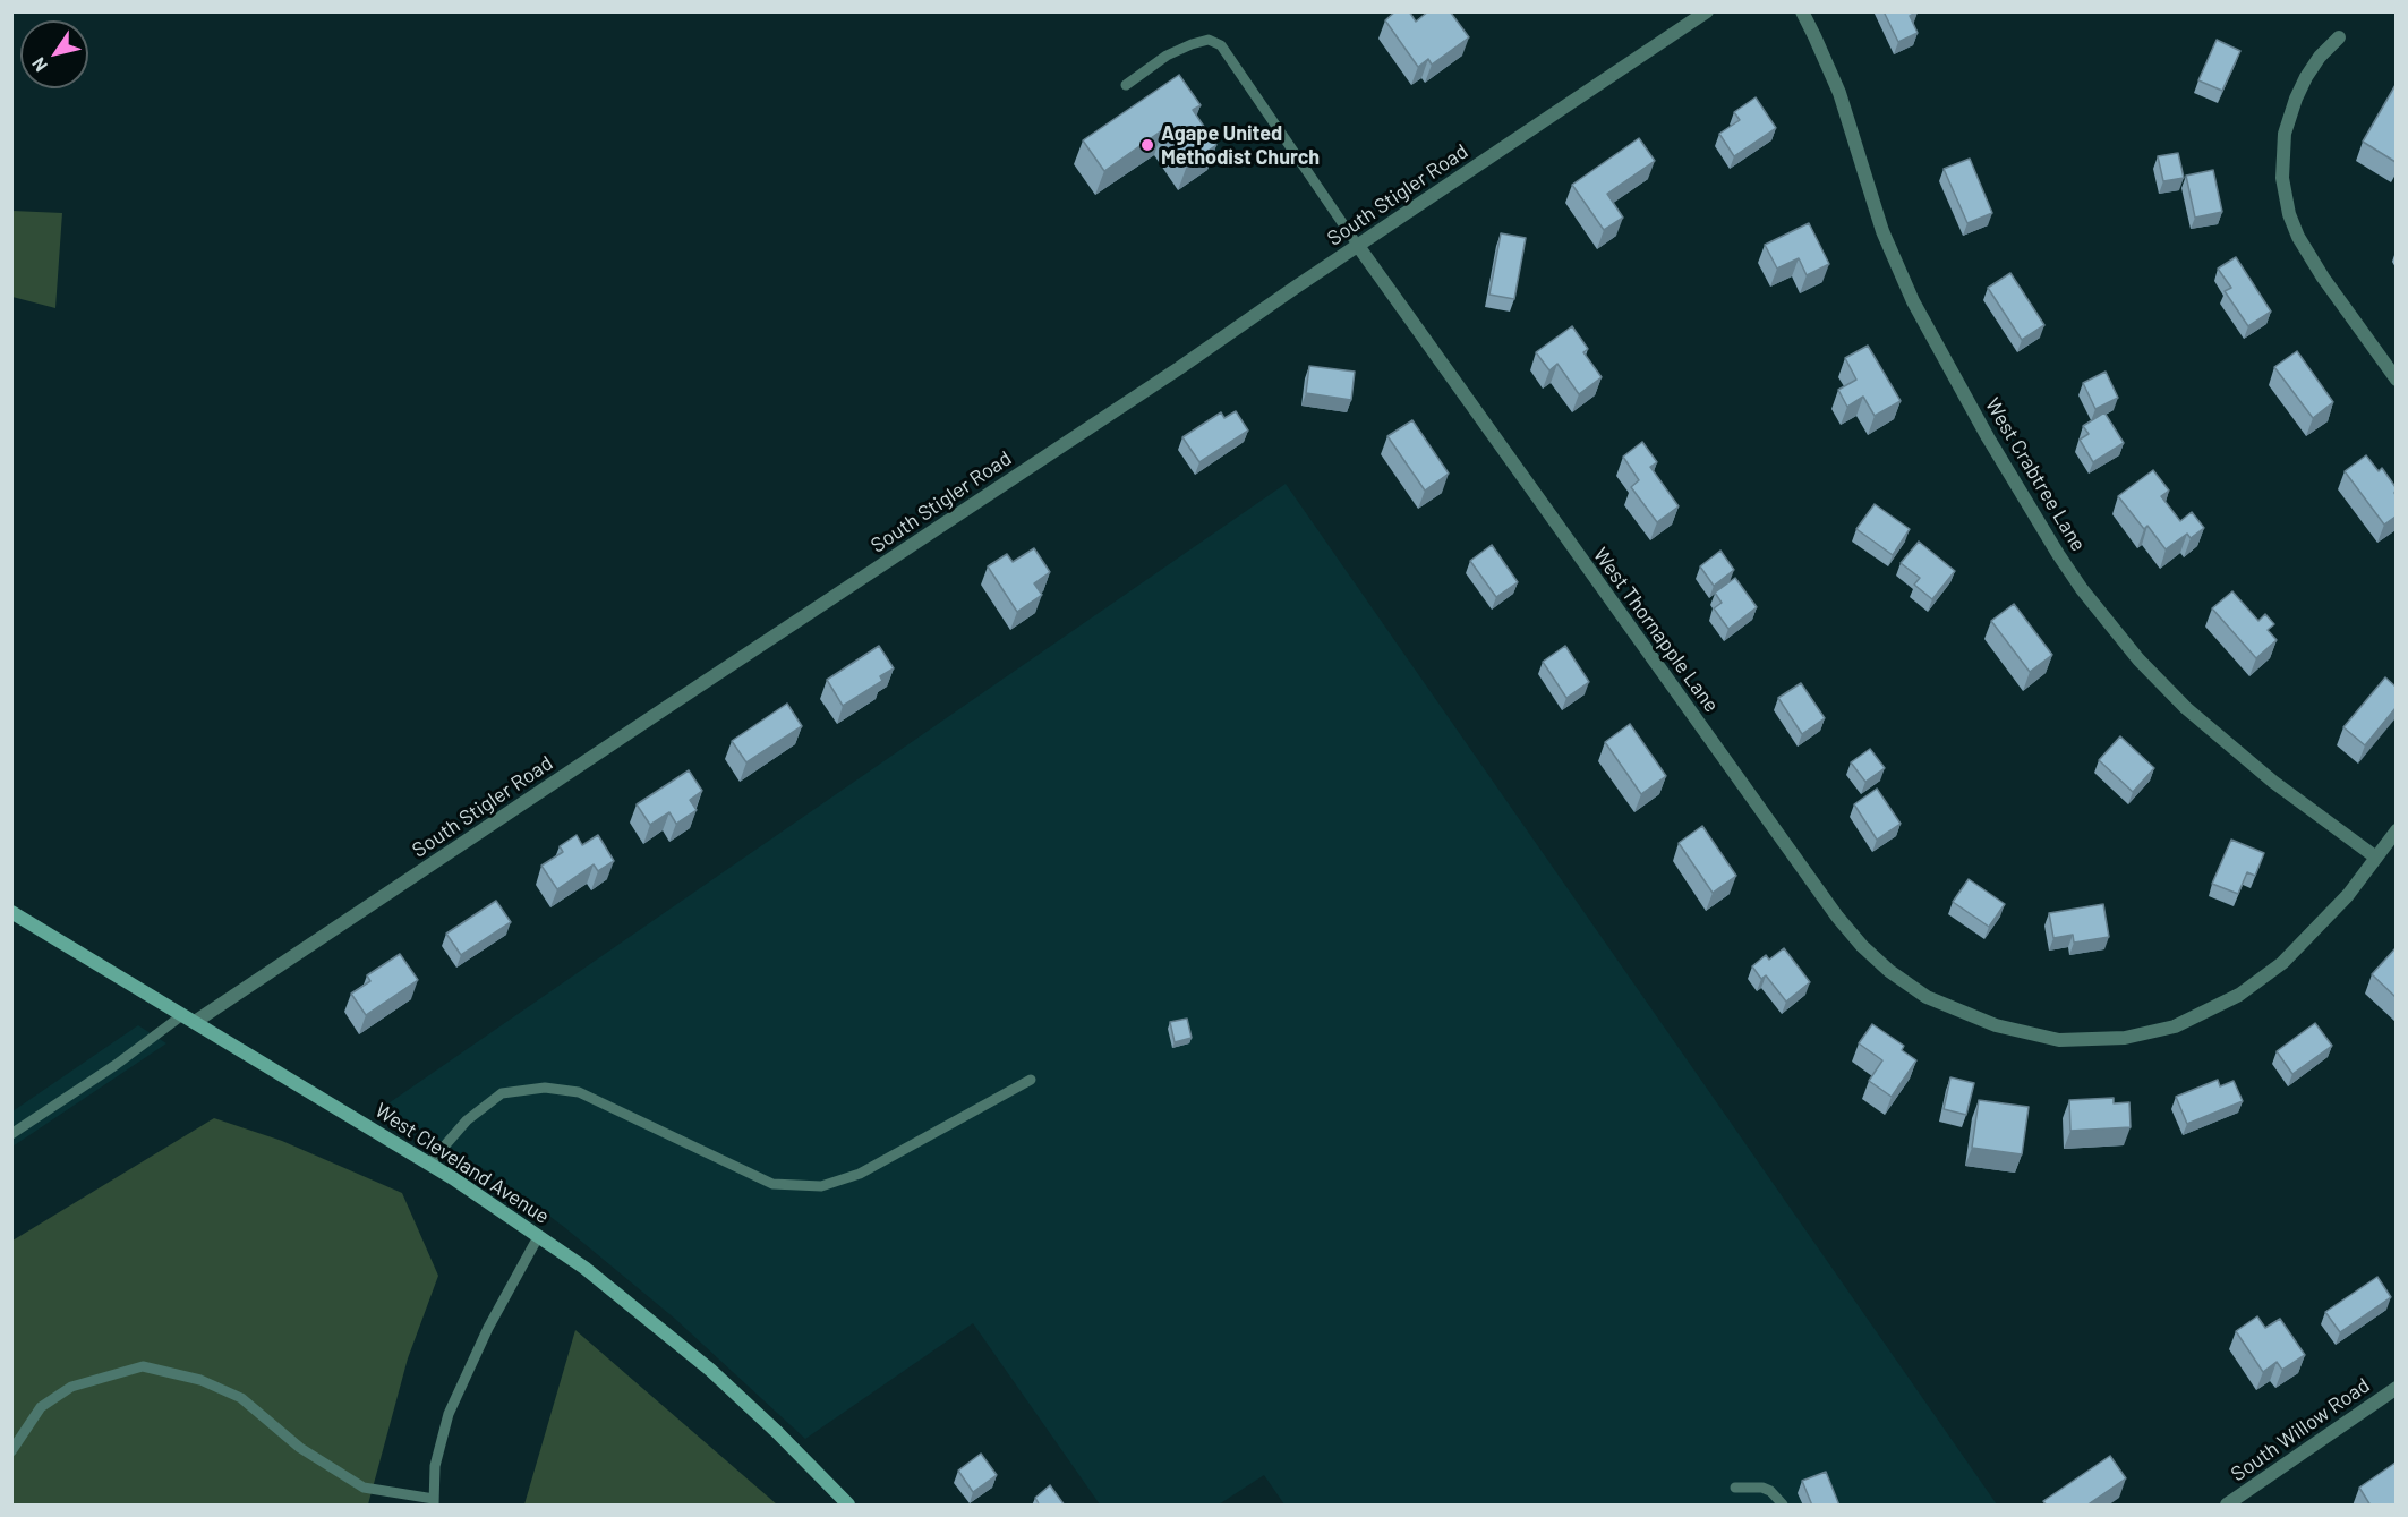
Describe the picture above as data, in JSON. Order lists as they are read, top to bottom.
{
  "streets": {
    "main road": ["West Cleveland Avenue"],
    "street": [
      "South Stigler Road",
      "West Crabtree Lane",
      "West Thornapple Lane",
      "South Willow Road"
    ]
  },
  "crossings": [
    ["South Stigler Road", "West Thornapple Lane"],
    ["South Stigler Road", "West Cleveland Avenue"],
    ["West Crabtree Lane", "West Thornapple Lane"]
  ],
  "places": ["Agape United Methodist Church"],
  "north": "bottom left"
}
